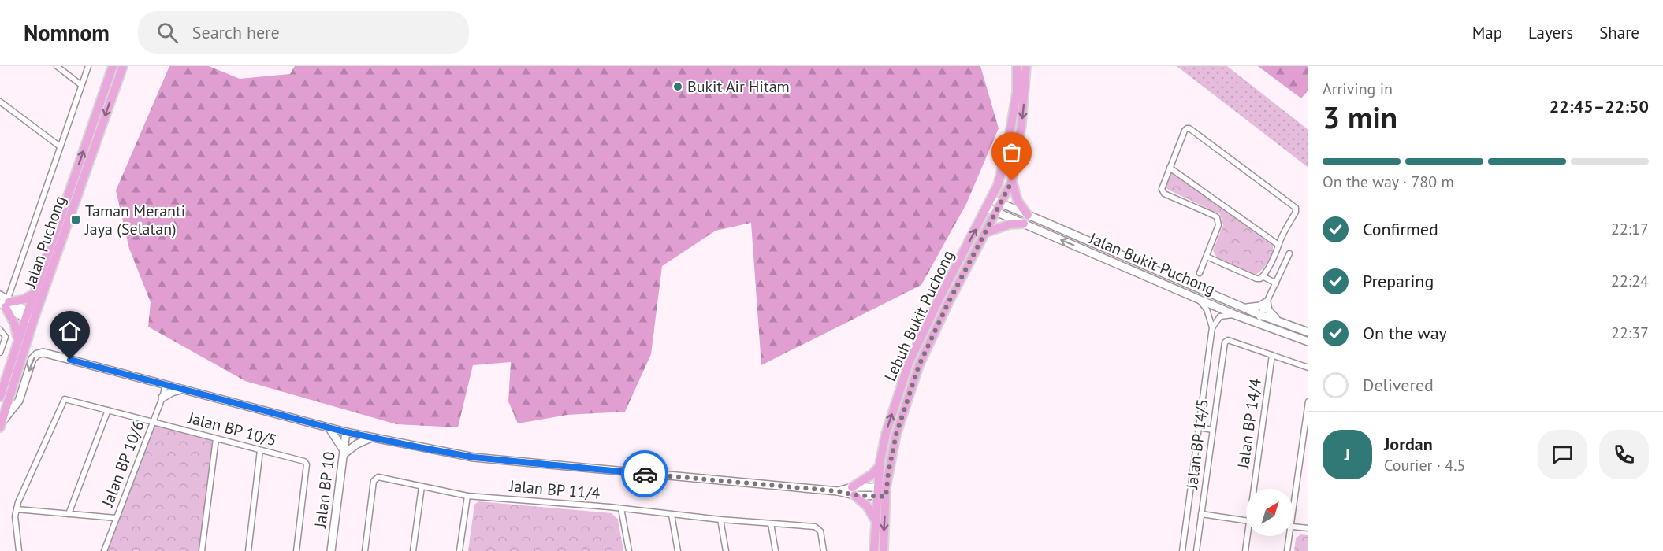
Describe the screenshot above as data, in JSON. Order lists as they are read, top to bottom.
{
  "streets": {
    "main road": ["Jalan Puchong", "Lebuh Bukit Puchong"],
    "street": [
      "Jalan Bukit Puchong",
      "Jalan BP 14/4",
      "Jalan BP 10/5",
      "Jalan BP 14/5",
      "Jalan BP 10/6",
      "Jalan BP 10",
      "Jalan BP 11/4"
    ]
  },
  "crossings": [
    ["Jalan Bukit Puchong", "Lebuh Bukit Puchong"],
    ["Jalan BP 14/4", "Jalan BP 14/5"],
    ["Jalan BP 10/5", "Jalan BP 10/6"]
  ],
  "places": {
    "other": ["Bukit Air Hitam"],
    "transit": ["Taman Meranti Jaya (Selatan)"]
  },
  "north": "top right",
  "page": {
    "header": "Nomnom",
    "search": "Search here",
    "nav": ["Map", "Layers", "Share"],
    "heading": ["3 min", "Arriving in", "22:45–22:50"],
    "panel": ["Jordan", "Courier · 4.5"],
    "bar": "On the way · 780 m",
    "list": [
      ["Confirmed", "22:17"],
      ["Preparing", "22:24"],
      ["On the way", "22:37"],
      "Delivered"
    ],
    "round": "J"
  }
}
